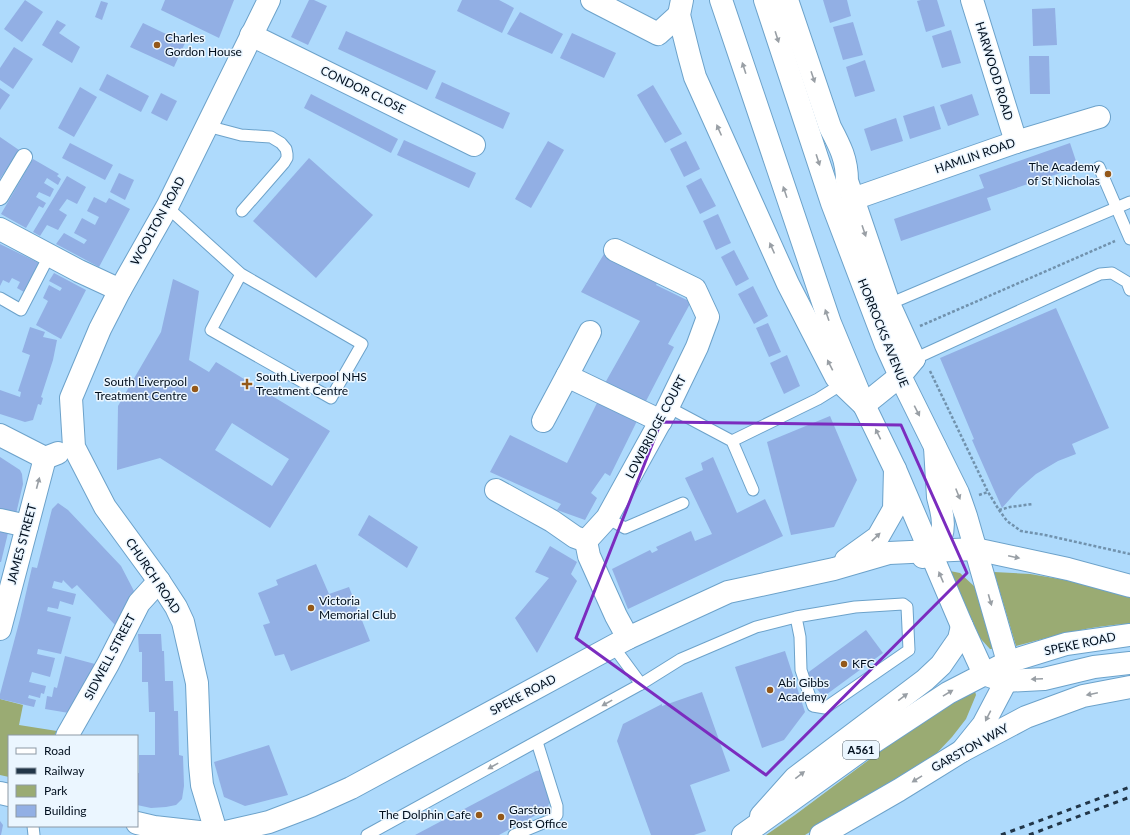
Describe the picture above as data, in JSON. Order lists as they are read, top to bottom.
{
  "streets": {
    "main road": [
      "HARWOOD ROAD",
      "CONDOR CLOSE",
      "HAMLIN ROAD",
      "WOOLTON ROAD",
      "HORROCKS AVENUE",
      "LOWBRIDGE COURT",
      "JAMES STREET",
      "CHURCH ROAD",
      "SPEKE ROAD",
      "SIDWELL STREET",
      "GARSTON WAY",
      "A561"
    ]
  },
  "crossings": [
    ["HARWOOD ROAD", "HAMLIN ROAD"],
    ["CONDOR CLOSE", "WOOLTON ROAD"],
    ["HAMLIN ROAD", "HORROCKS AVENUE"],
    ["WOOLTON ROAD", "CHURCH ROAD"],
    ["HORROCKS AVENUE", "SPEKE ROAD"],
    ["HORROCKS AVENUE", "A561"],
    ["CHURCH ROAD", "SPEKE ROAD"],
    ["CHURCH ROAD", "SIDWELL STREET"],
    ["SPEKE ROAD", "A561"]
  ],
  "one_way": ["JAMES STREET"],
  "places": {
    "other": [
      "Charles Gordon House",
      "The Academy of St Nicholas",
      "South Liverpool Treatment Centre",
      "Victoria Memorial Club",
      "KFC",
      "Abi Gibbs Academy",
      "The Dolphin Cafe",
      "Garston Post Office"
    ],
    "health": ["South Liverpool NHS Treatment Centre"]
  },
  "legend": [
    "Road",
    "Railway",
    "Park",
    "Building"
  ]
}
